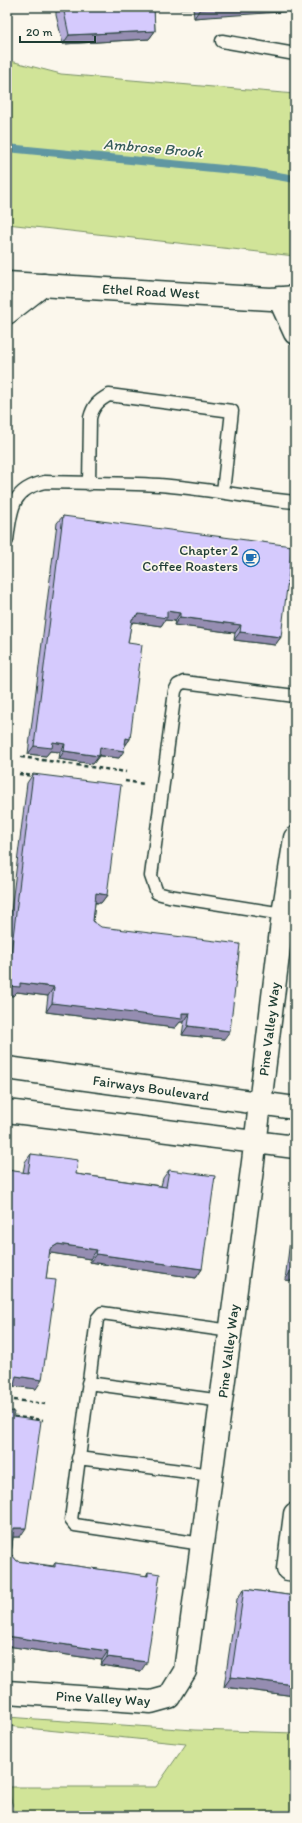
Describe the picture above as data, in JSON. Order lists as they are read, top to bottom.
{
  "streets": {
    "street": ["Ethel Road West", "Pine Valley Way", "Fairways Boulevard"]
  },
  "crossings": [
    ["Pine Valley Way", "Fairways Boulevard"]
  ],
  "water": ["Ambrose Brook"],
  "places": {
    "cafe": ["Chapter 2 Coffee Roasters"]
  },
  "scale_bar": "20 m"
}
